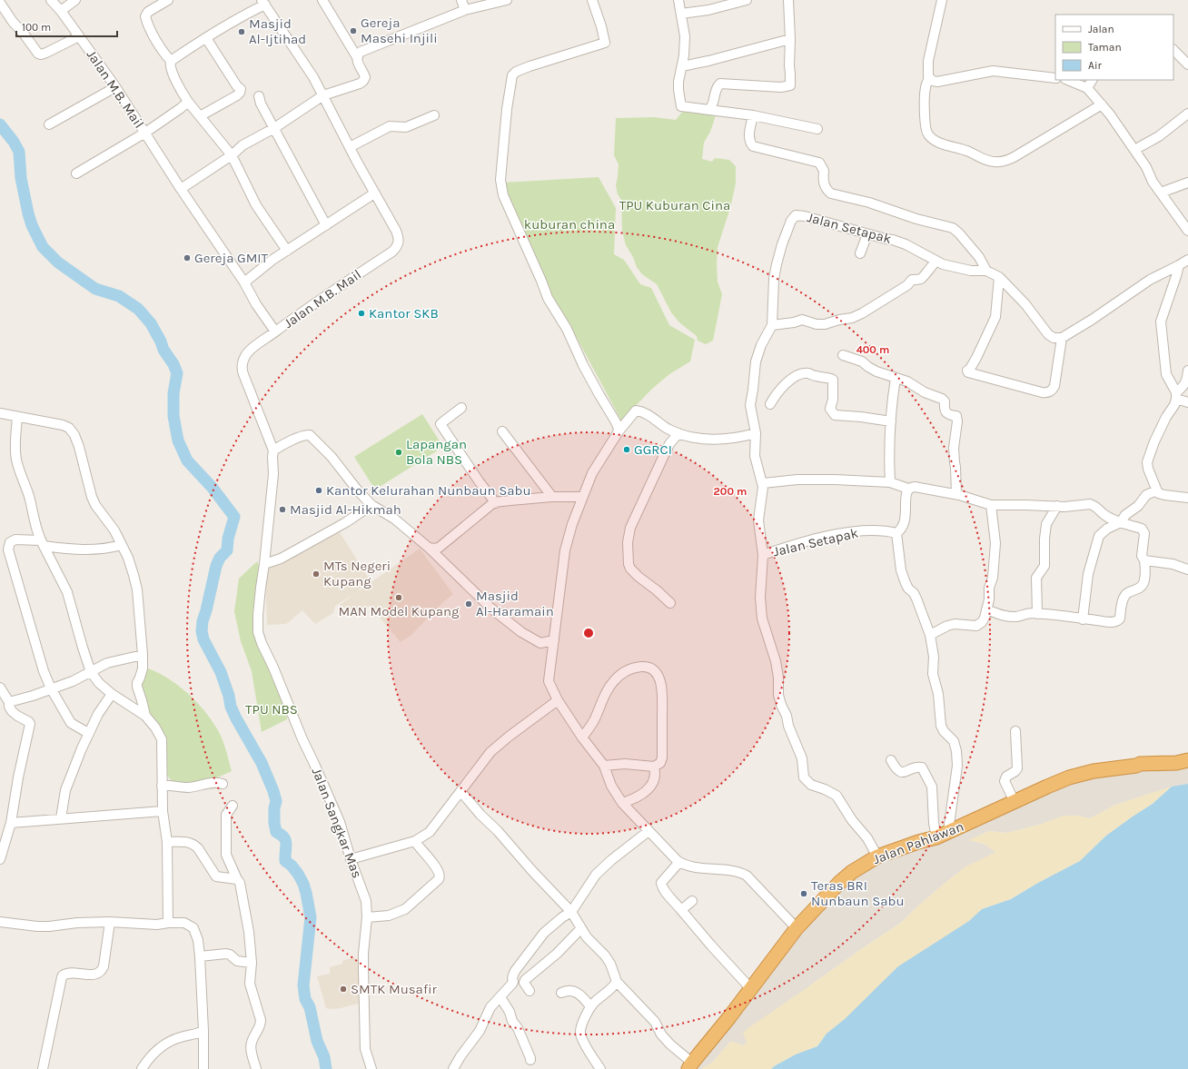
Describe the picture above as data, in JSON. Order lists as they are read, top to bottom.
{
  "streets": {
    "highway": ["Jalan Pahlawan"],
    "street": ["Jalan M.B. Mail", "Jalan Setapak", "Jalan Sangkar Mas"]
  },
  "parks": ["TPU Kuburan Cina", "kuburan china", "TPU NBS"],
  "places": [
    "Gereja Masehi Injili",
    "Masjid Al-Ijtihad",
    "Gereja GMIT",
    "Kantor SKB",
    "GGRCI",
    "Lapangan Bola NBS",
    "Kantor Kelurahan Nunbaun Sabu",
    "Masjid Al-Hikmah",
    "MTs Negeri Kupang",
    "MAN Model Kupang",
    "Masjid Al-Haramain",
    "Teras BRI Nunbaun Sabu",
    "SMTK Musafir"
  ],
  "legend": ["Jalan", "Taman", "Air"],
  "scale_bar": "100 m",
  "rings": ["400 m", "200 m"]
}
